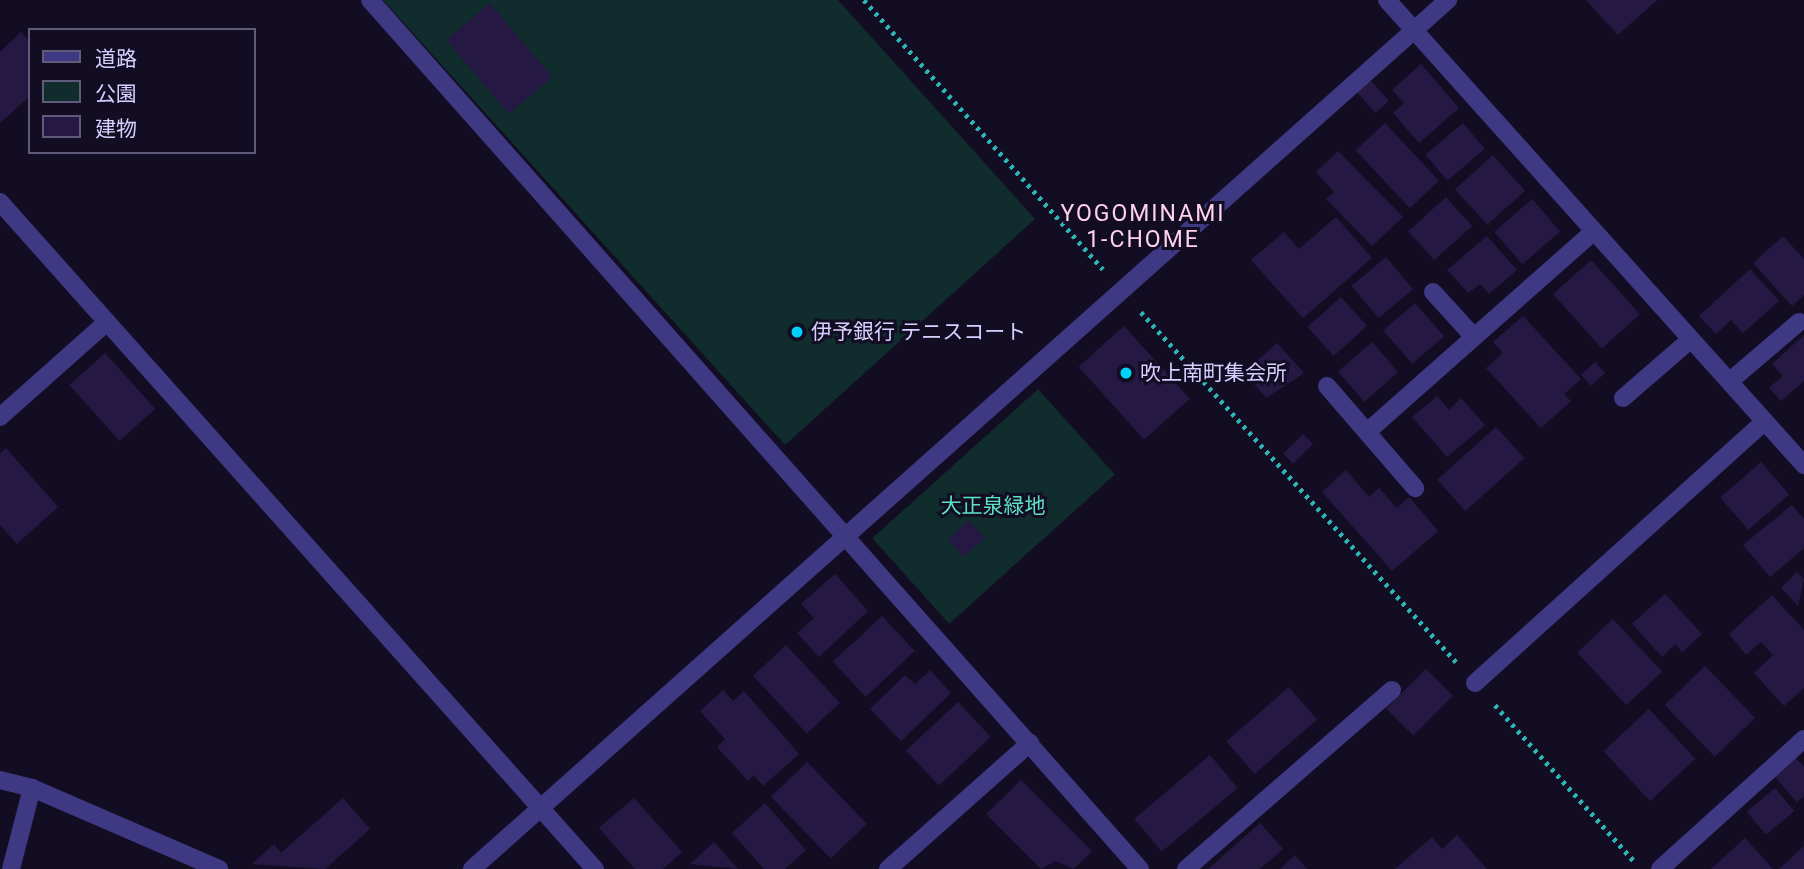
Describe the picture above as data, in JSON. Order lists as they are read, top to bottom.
{
  "districts": ["YOGOMINAMI 1-CHOME"],
  "parks": ["大正泉緑地"],
  "places": ["伊予銀行 テニスコート", "吹上南町集会所"],
  "legend": ["道路", "公園", "建物"]
}
